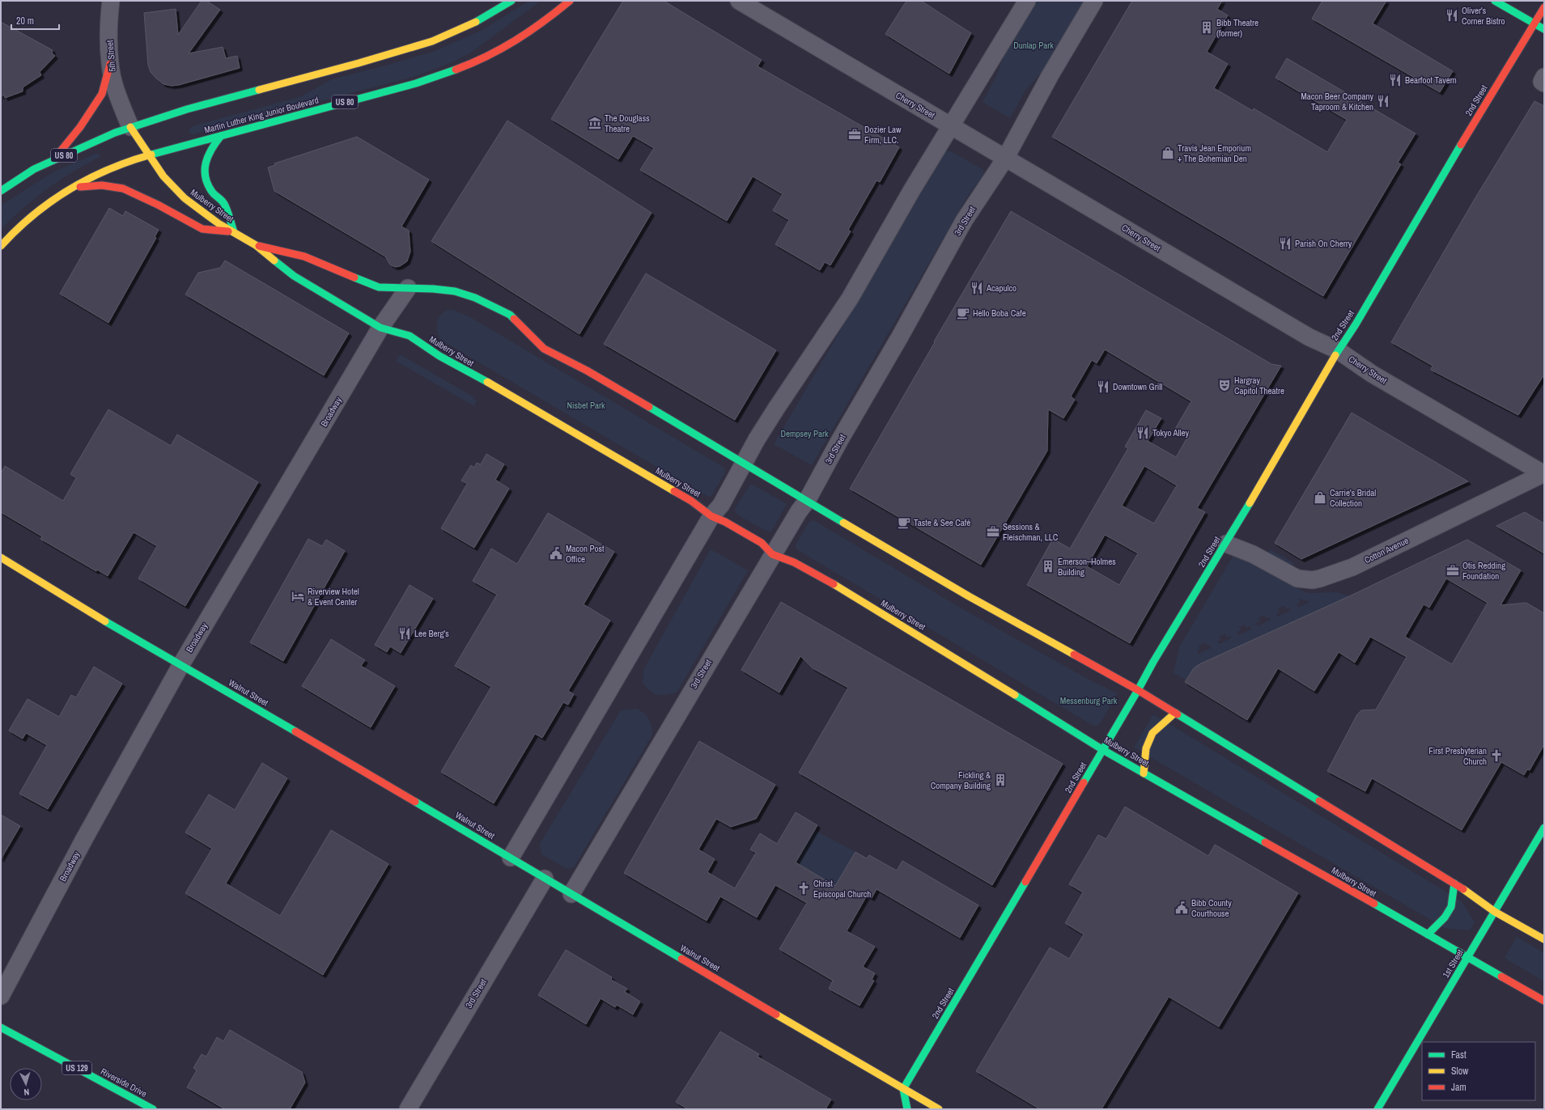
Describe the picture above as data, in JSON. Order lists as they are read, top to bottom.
{
  "streets": {
    "main road": [
      "2nd Street",
      "US 80",
      "Martin Luther King Junior Boulevard",
      "Mulberry Street",
      "Walnut Street",
      "1st Street",
      "US 129",
      "Riverside Drive"
    ],
    "street": [
      "5th Street",
      "Cherry Street",
      "3rd Street",
      "Broadway",
      "Cotton Avenue"
    ]
  },
  "crossings": [
    ["5th Street", "US 80"],
    ["5th Street", "Mulberry Street"],
    ["2nd Street", "Cherry Street"],
    ["2nd Street", "Mulberry Street"],
    ["2nd Street", "Cotton Avenue"],
    ["2nd Street", "Walnut Street"],
    ["US 80", "Mulberry Street"],
    ["Cherry Street", "3rd Street"],
    ["Cherry Street", "Cotton Avenue"],
    ["Martin Luther King Junior Boulevard", "Mulberry Street"],
    ["Mulberry Street", "3rd Street"],
    ["Mulberry Street", "Broadway"],
    ["Mulberry Street", "1st Street"],
    ["3rd Street", "Walnut Street"],
    ["Broadway", "Walnut Street"]
  ],
  "parks": [
    "Dunlap Park",
    "Nisbet Park",
    "Dempsey Park",
    "Messenburg Park"
  ],
  "places": {
    "restaurant": [
      "Oliver's Corner Bistro",
      "Bearfoot Tavern",
      "Macon Beer Company Taproom & Kitchen",
      "Parish On Cherry",
      "Acapulco",
      "Downtown Grill",
      "Tokyo Alley",
      "Lee Berg's"
    ],
    "building": ["Bibb Theatre (former)", "Emerson–Holmes Building", "Fickling & Company Building"],
    "museum": ["The Douglass Theatre"],
    "office": ["Dozier Law Firm, LLC.", "Sessions & Fleischman, LLC", "Otis Redding Foundation"],
    "shop": ["Travis Jean Emporium + The Bohemian Den", "Carrie's Bridal Collection"],
    "cafe": ["Hello Boba Cafe", "Taste & See Café"],
    "theatre": ["Hargray Capitol Theatre"],
    "public building": ["Macon Post Office", "Bibb County Courthouse"],
    "hotel": ["Riverview Hotel & Event Center"],
    "church": ["First Presbyterian Church", "Christ Episcopal Church"]
  },
  "legend": ["Fast", "Slow", "Jam"],
  "scale_bar": "20 m",
  "north": "bottom"
}
